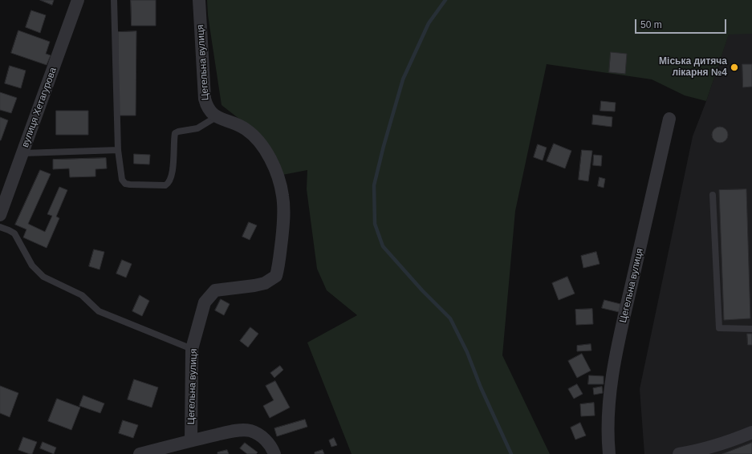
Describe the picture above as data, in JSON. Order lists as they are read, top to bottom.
{
  "streets": {
    "street": ["Цегельна вулиця", "вулиця Хетагурова"]
  },
  "places": ["Міська дитяча лікарня №4"],
  "scale_bar": "50 m"
}
